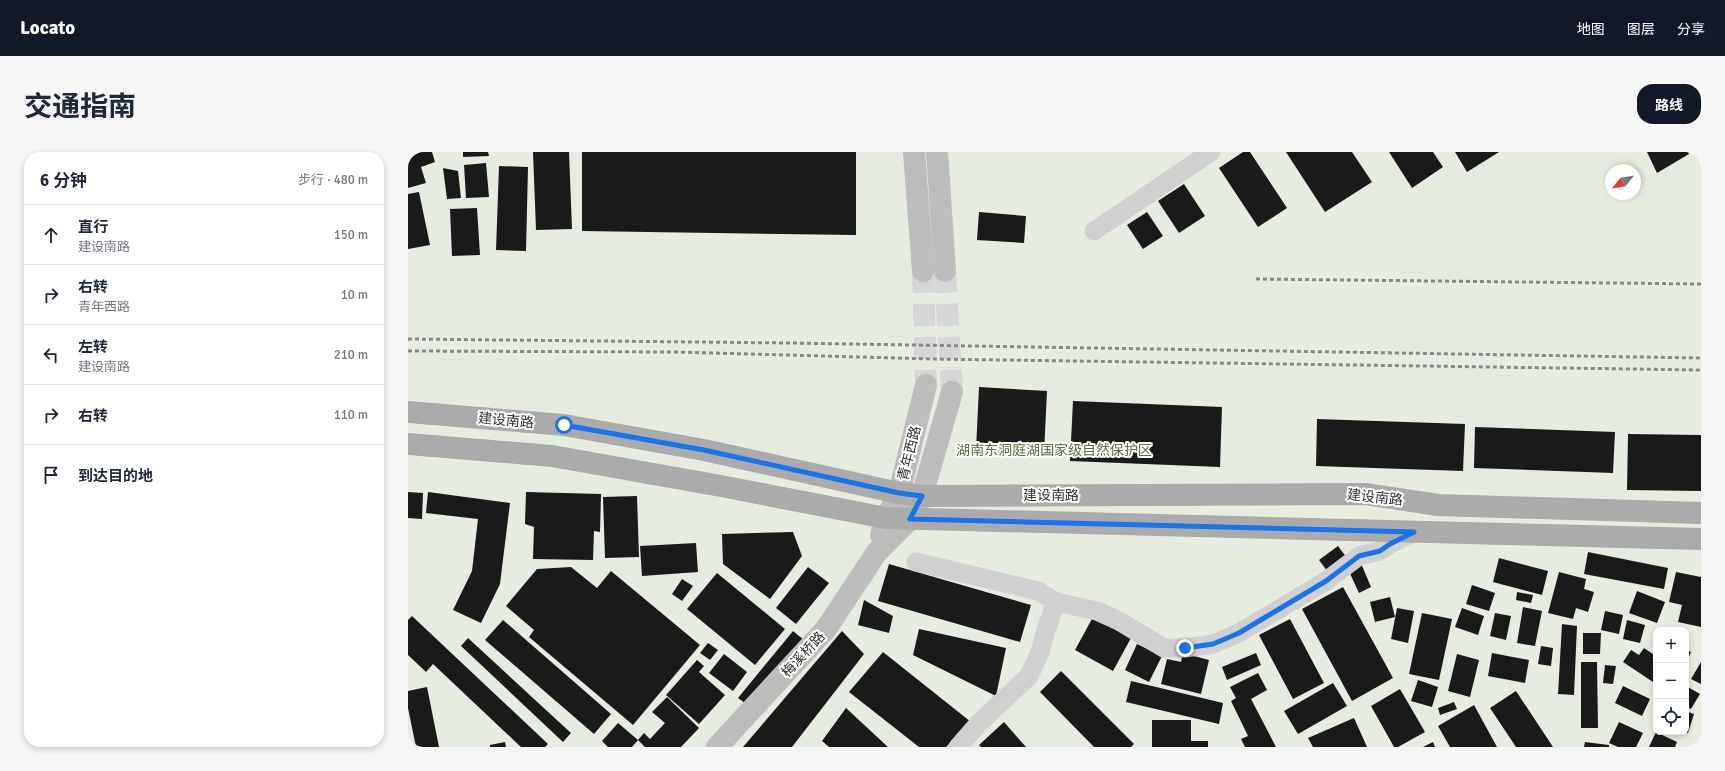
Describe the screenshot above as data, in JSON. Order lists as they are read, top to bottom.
{
  "streets": {
    "main road": ["建设南路", "青年西路", "梅溪桥路"]
  },
  "crossings": [
    ["建设南路", "青年西路"],
    ["青年西路", "梅溪桥路"]
  ],
  "parks": ["湖南东洞庭湖国家级自然保护区"],
  "north": "bottom left",
  "page": {
    "header": "Locato",
    "nav": ["地图", "图层", "分享"],
    "title": "交通指南",
    "buttons": "路线",
    "heading": ["6 分钟", "步行 · 480 m"],
    "list": [
      ["直行", "建设南路", "150 m"],
      ["右转", "青年西路", "10 m"],
      ["左转", "建设南路", "210 m"],
      ["右转", "110 m"],
      "到达目的地"
    ],
    "map_buttons": ["+", "−"]
  }
}
